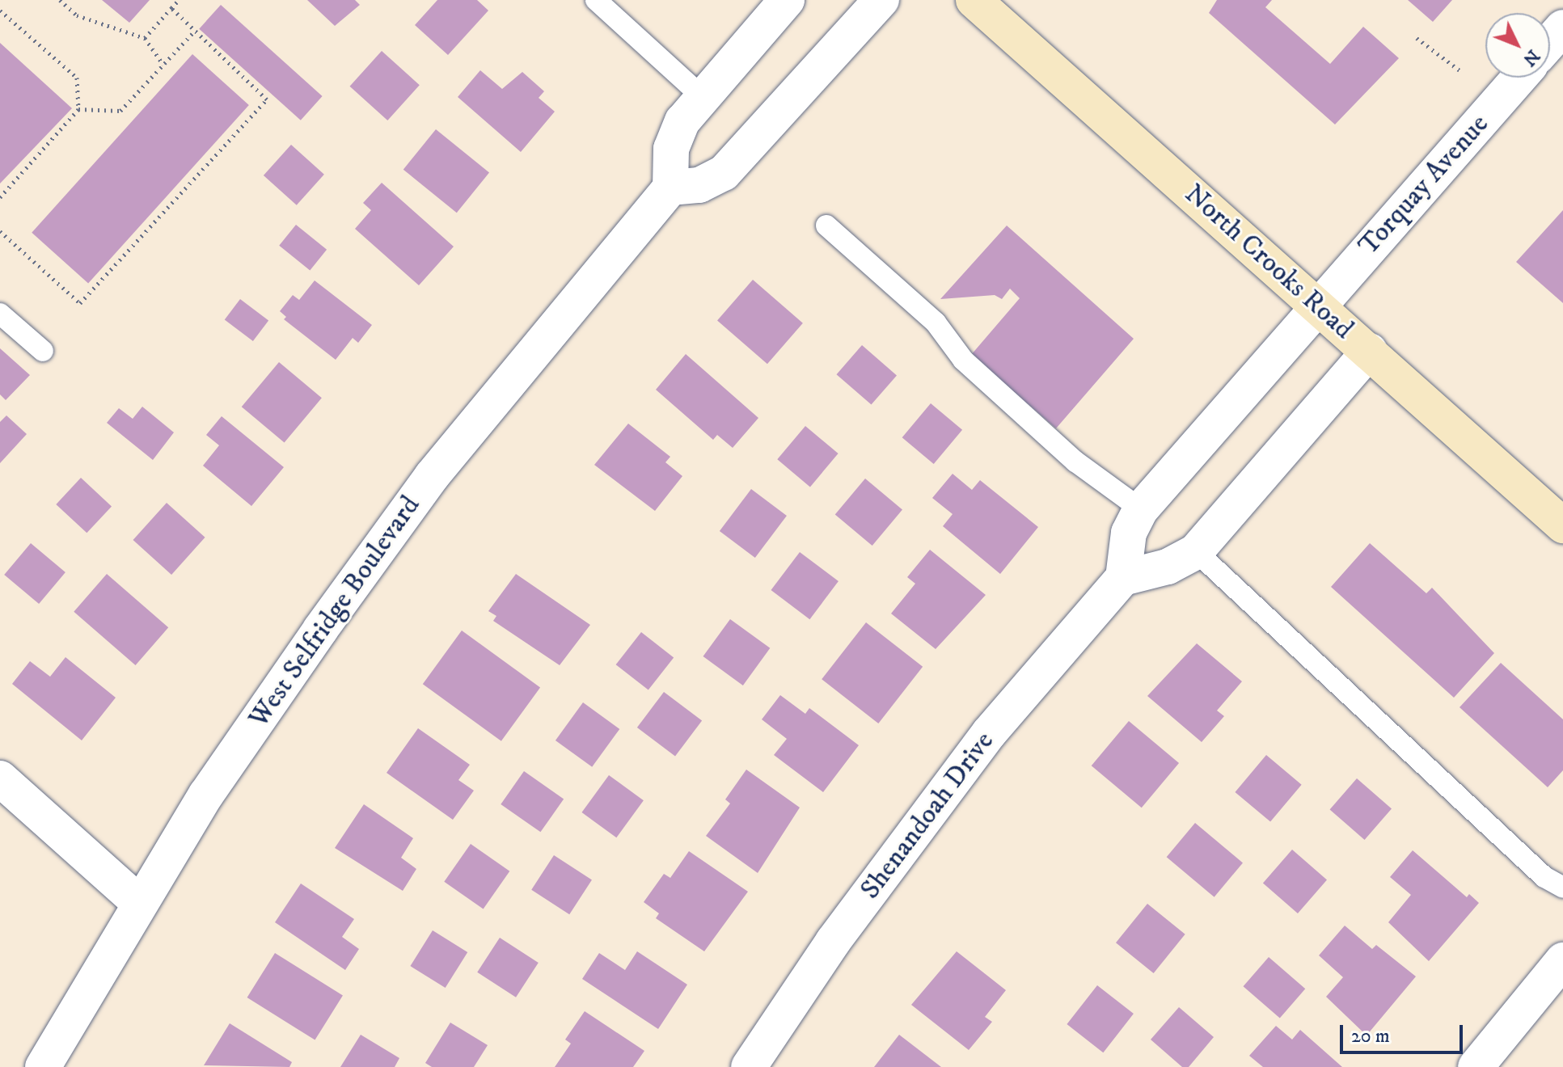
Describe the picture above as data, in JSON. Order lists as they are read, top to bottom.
{
  "streets": {
    "main road": ["North Crooks Road"],
    "street": ["Torquay Avenue", "West Selfridge Boulevard", "Shenandoah Drive"]
  },
  "crossings": [
    ["Torquay Avenue", "North Crooks Road"]
  ],
  "scale_bar": "20 m",
  "north": "bottom right"
}
